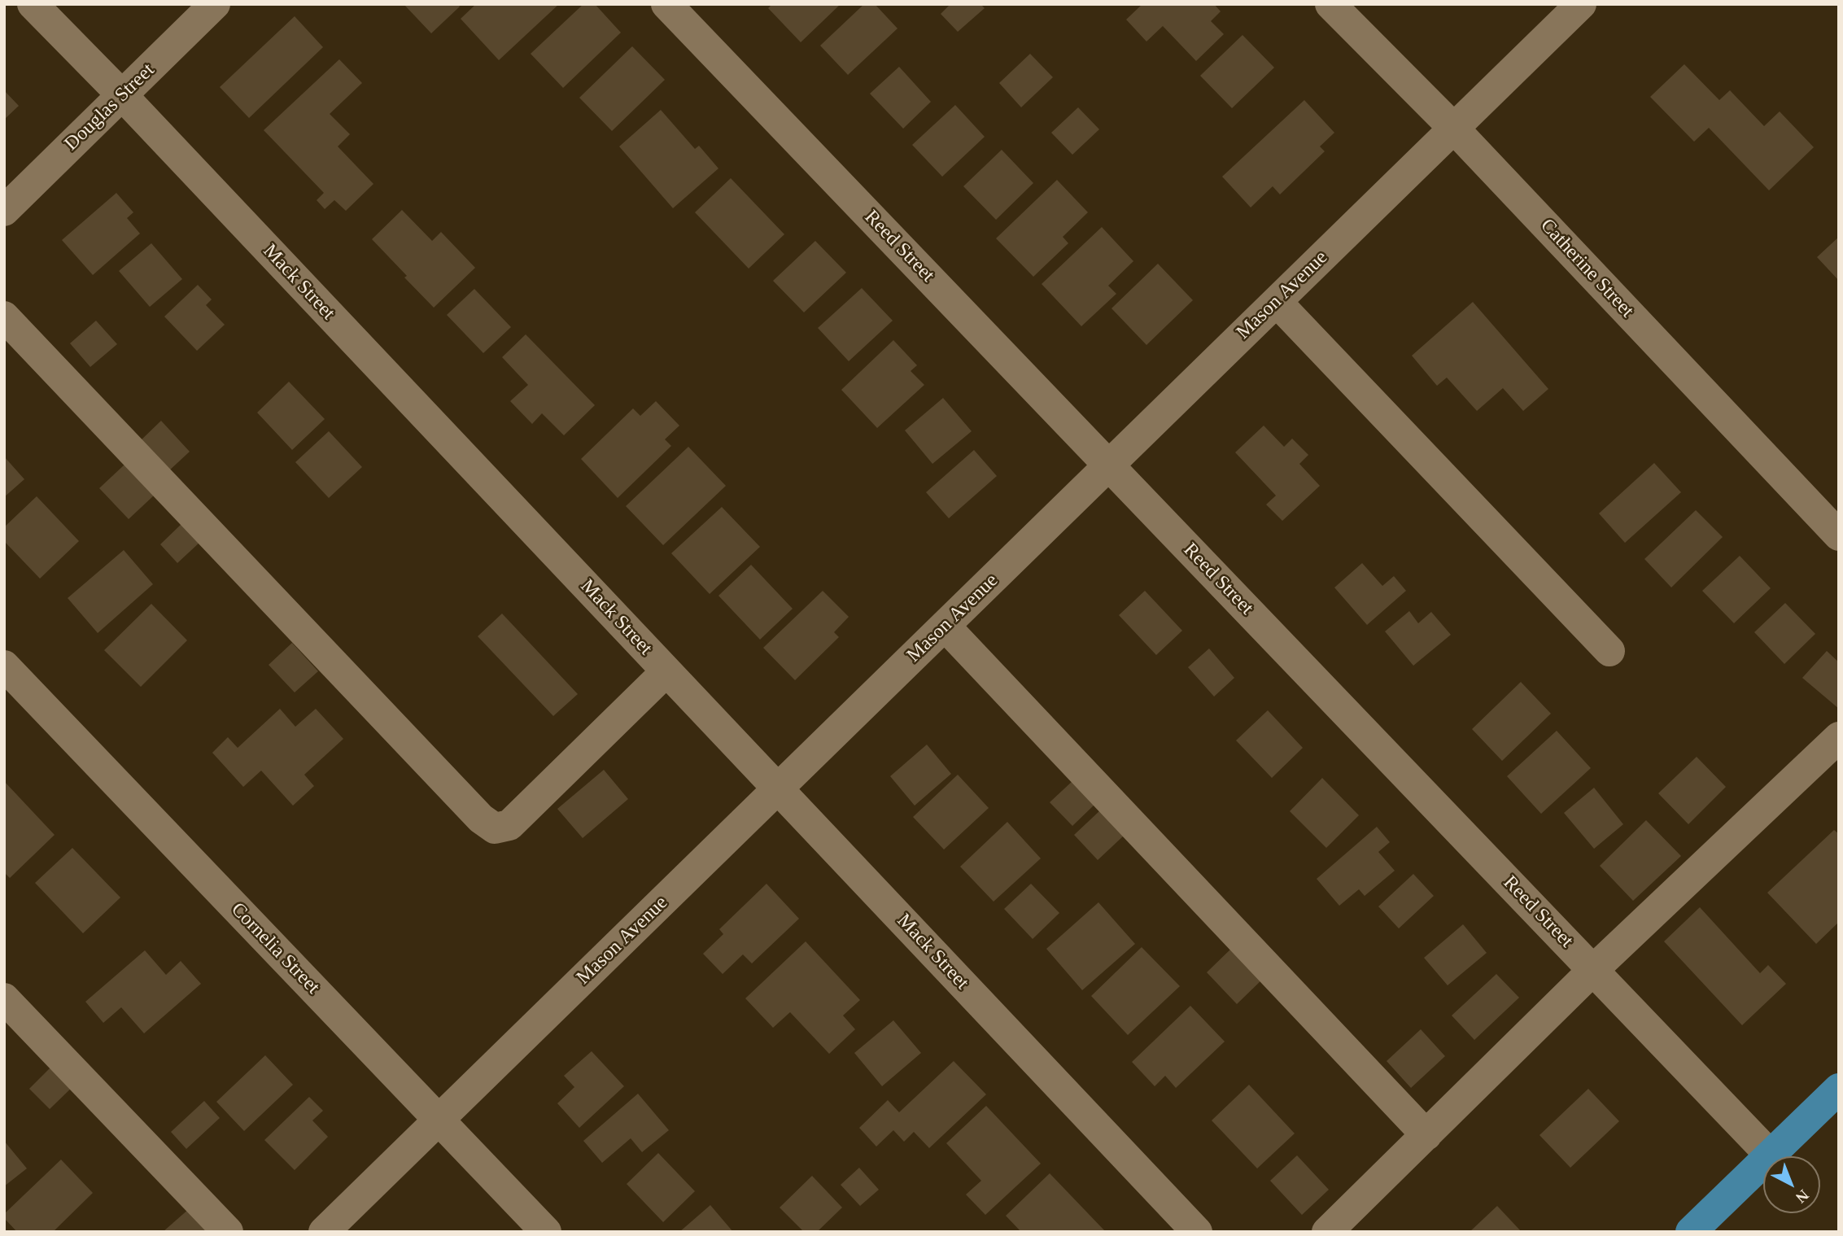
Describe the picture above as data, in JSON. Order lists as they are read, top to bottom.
{
  "streets": {
    "street": [
      "Douglas Street",
      "Reed Street",
      "Catherine Street",
      "Mack Street",
      "Mason Avenue",
      "Cornelia Street"
    ]
  },
  "crossings": [
    ["Douglas Street", "Mack Street"],
    ["Reed Street", "Mason Avenue"],
    ["Catherine Street", "Mason Avenue"],
    ["Mack Street", "Mason Avenue"],
    ["Mason Avenue", "Cornelia Street"]
  ],
  "north": "bottom right"
}
